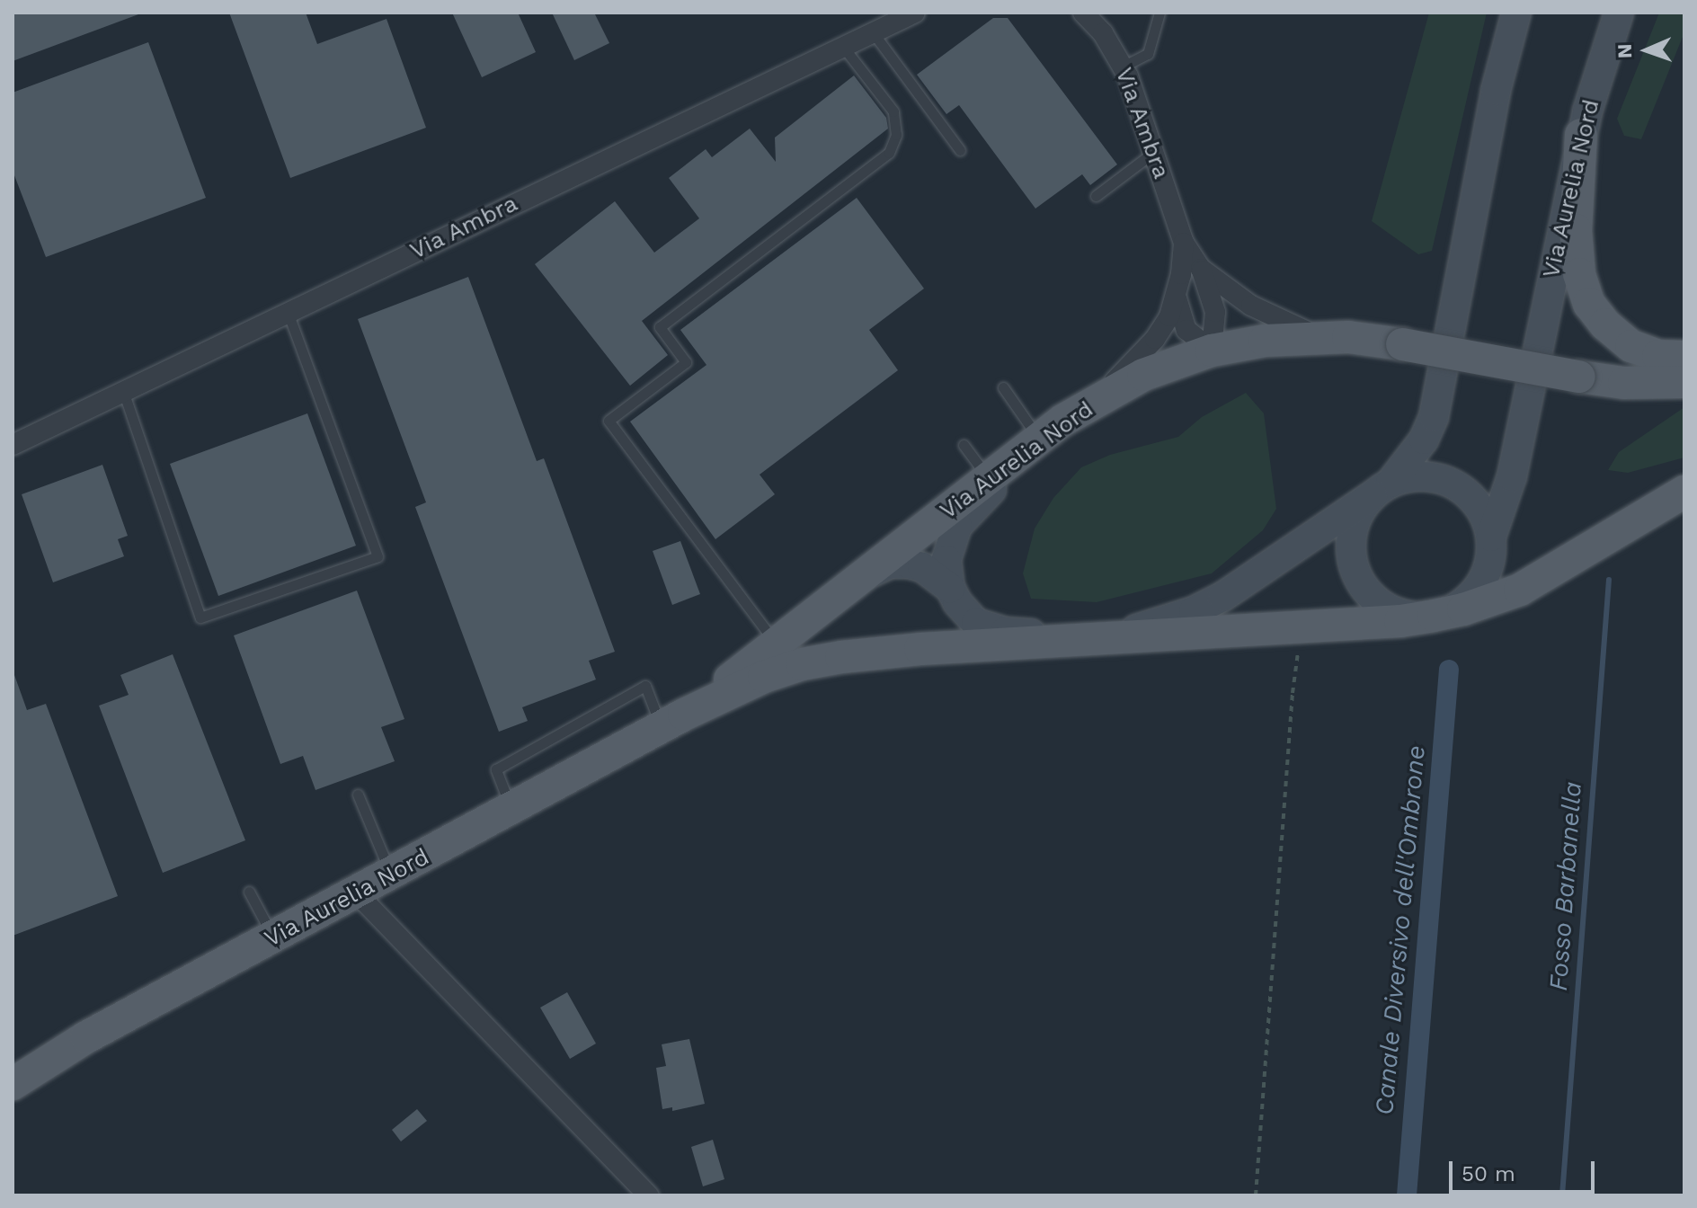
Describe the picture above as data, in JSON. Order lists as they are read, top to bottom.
{
  "streets": {
    "main road": ["Via Aurelia Nord"],
    "street": ["Via Ambra"]
  },
  "water": ["Fosso Barbanella", "Canale Diversivo dell'Ombrone"],
  "scale_bar": "50 m",
  "north": "left"
}
